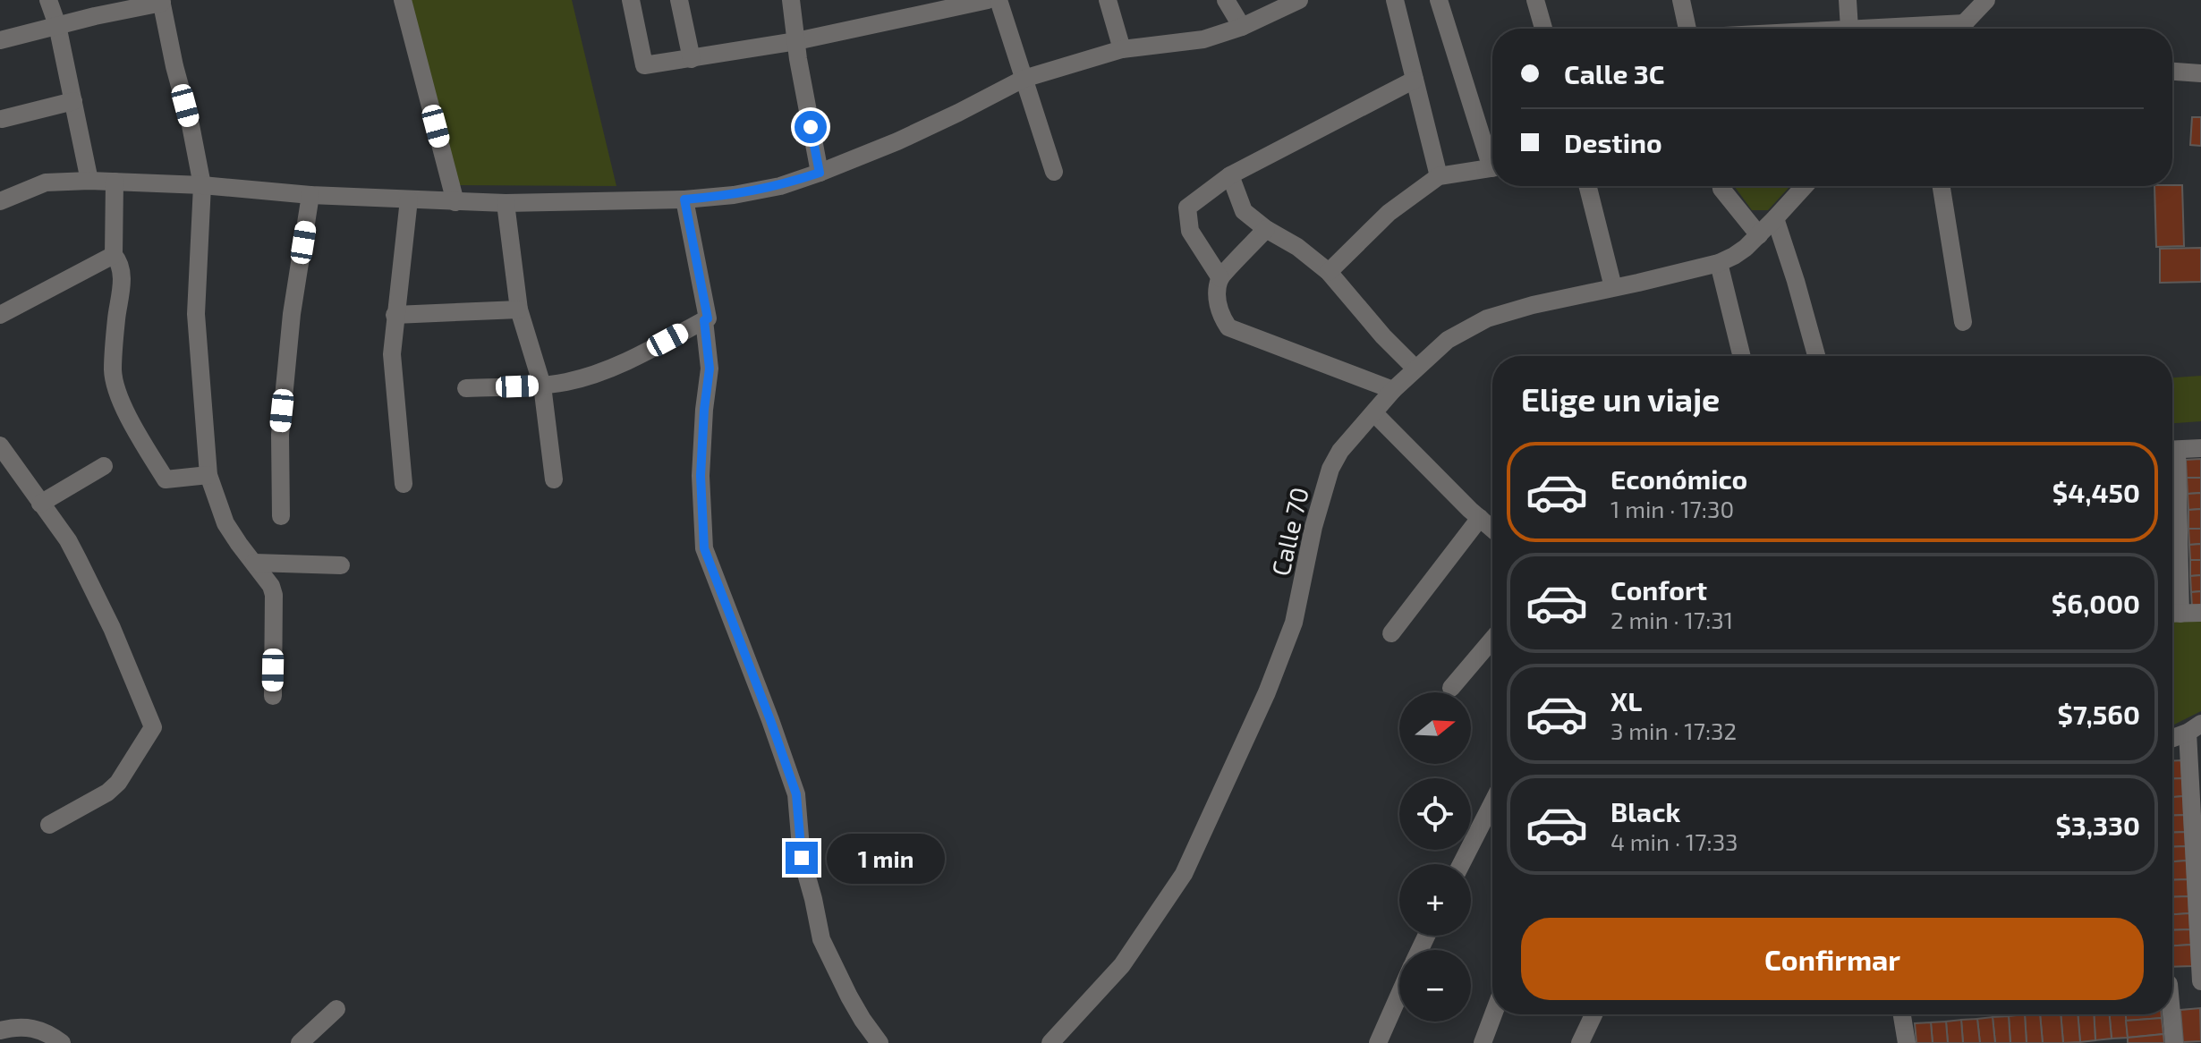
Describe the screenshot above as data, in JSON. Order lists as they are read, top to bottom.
{
  "streets": {
    "street": ["Calle 70"]
  },
  "north": "right",
  "page": {
    "banner": ["Calle 3C", "Destino"],
    "heading": "Elige un viaje",
    "list": [
      {
        "name": "Económico",
        "note": "1 min · 17:30",
        "value": "$4,450"
      },
      {
        "name": "Confort",
        "note": "2 min · 17:31",
        "value": "$6,000"
      },
      {
        "name": "XL",
        "note": "3 min · 17:32",
        "value": "$7,560"
      },
      {
        "name": "Black",
        "note": "4 min · 17:33",
        "value": "$3,330"
      }
    ],
    "map_buttons": ["+", "−"],
    "bubble": "1 min",
    "buttons": "Confirmar"
  }
}
